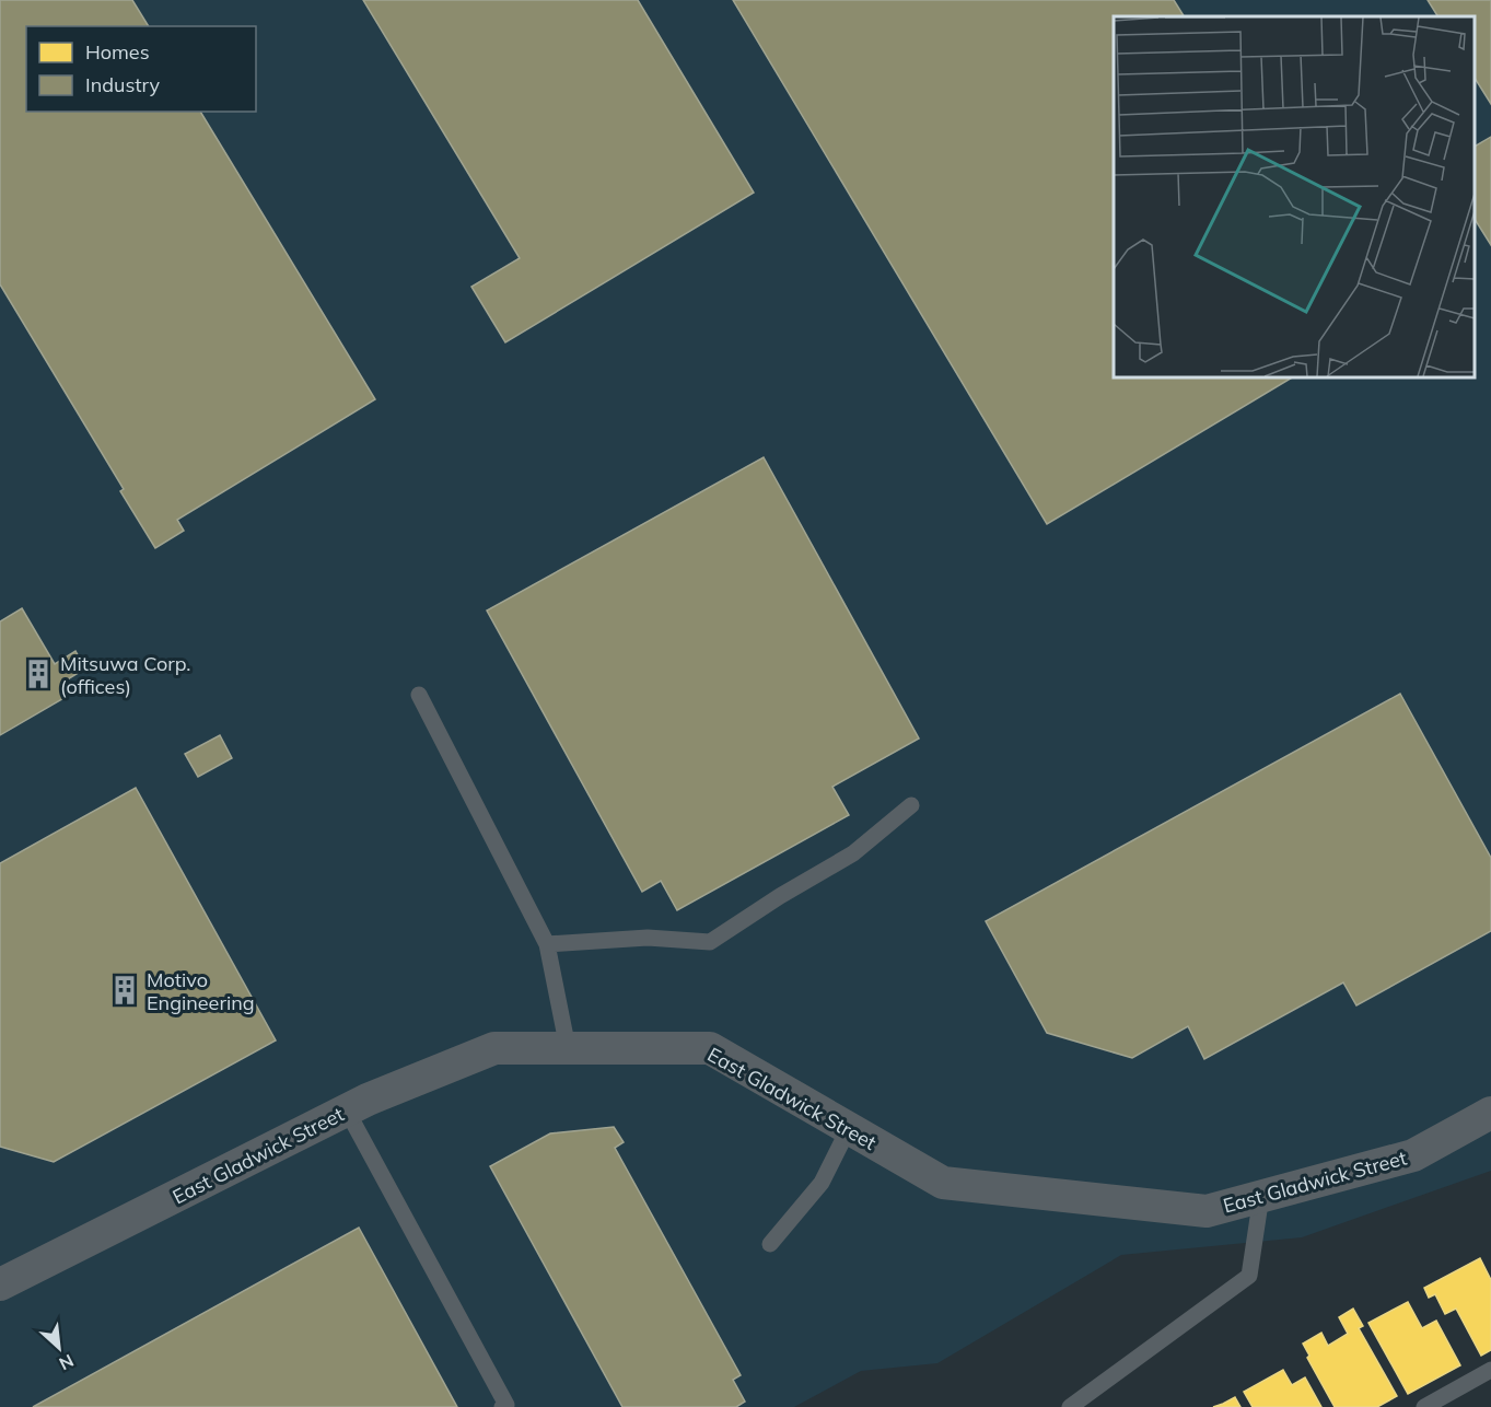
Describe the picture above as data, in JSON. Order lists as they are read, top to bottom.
{
  "streets": {
    "street": ["East Gladwick Street"]
  },
  "places": {
    "building": ["Mitsuwa Corp. (offices)", "Motivo Engineering"]
  },
  "legend": ["Homes", "Industry"],
  "north": "bottom right"
}
